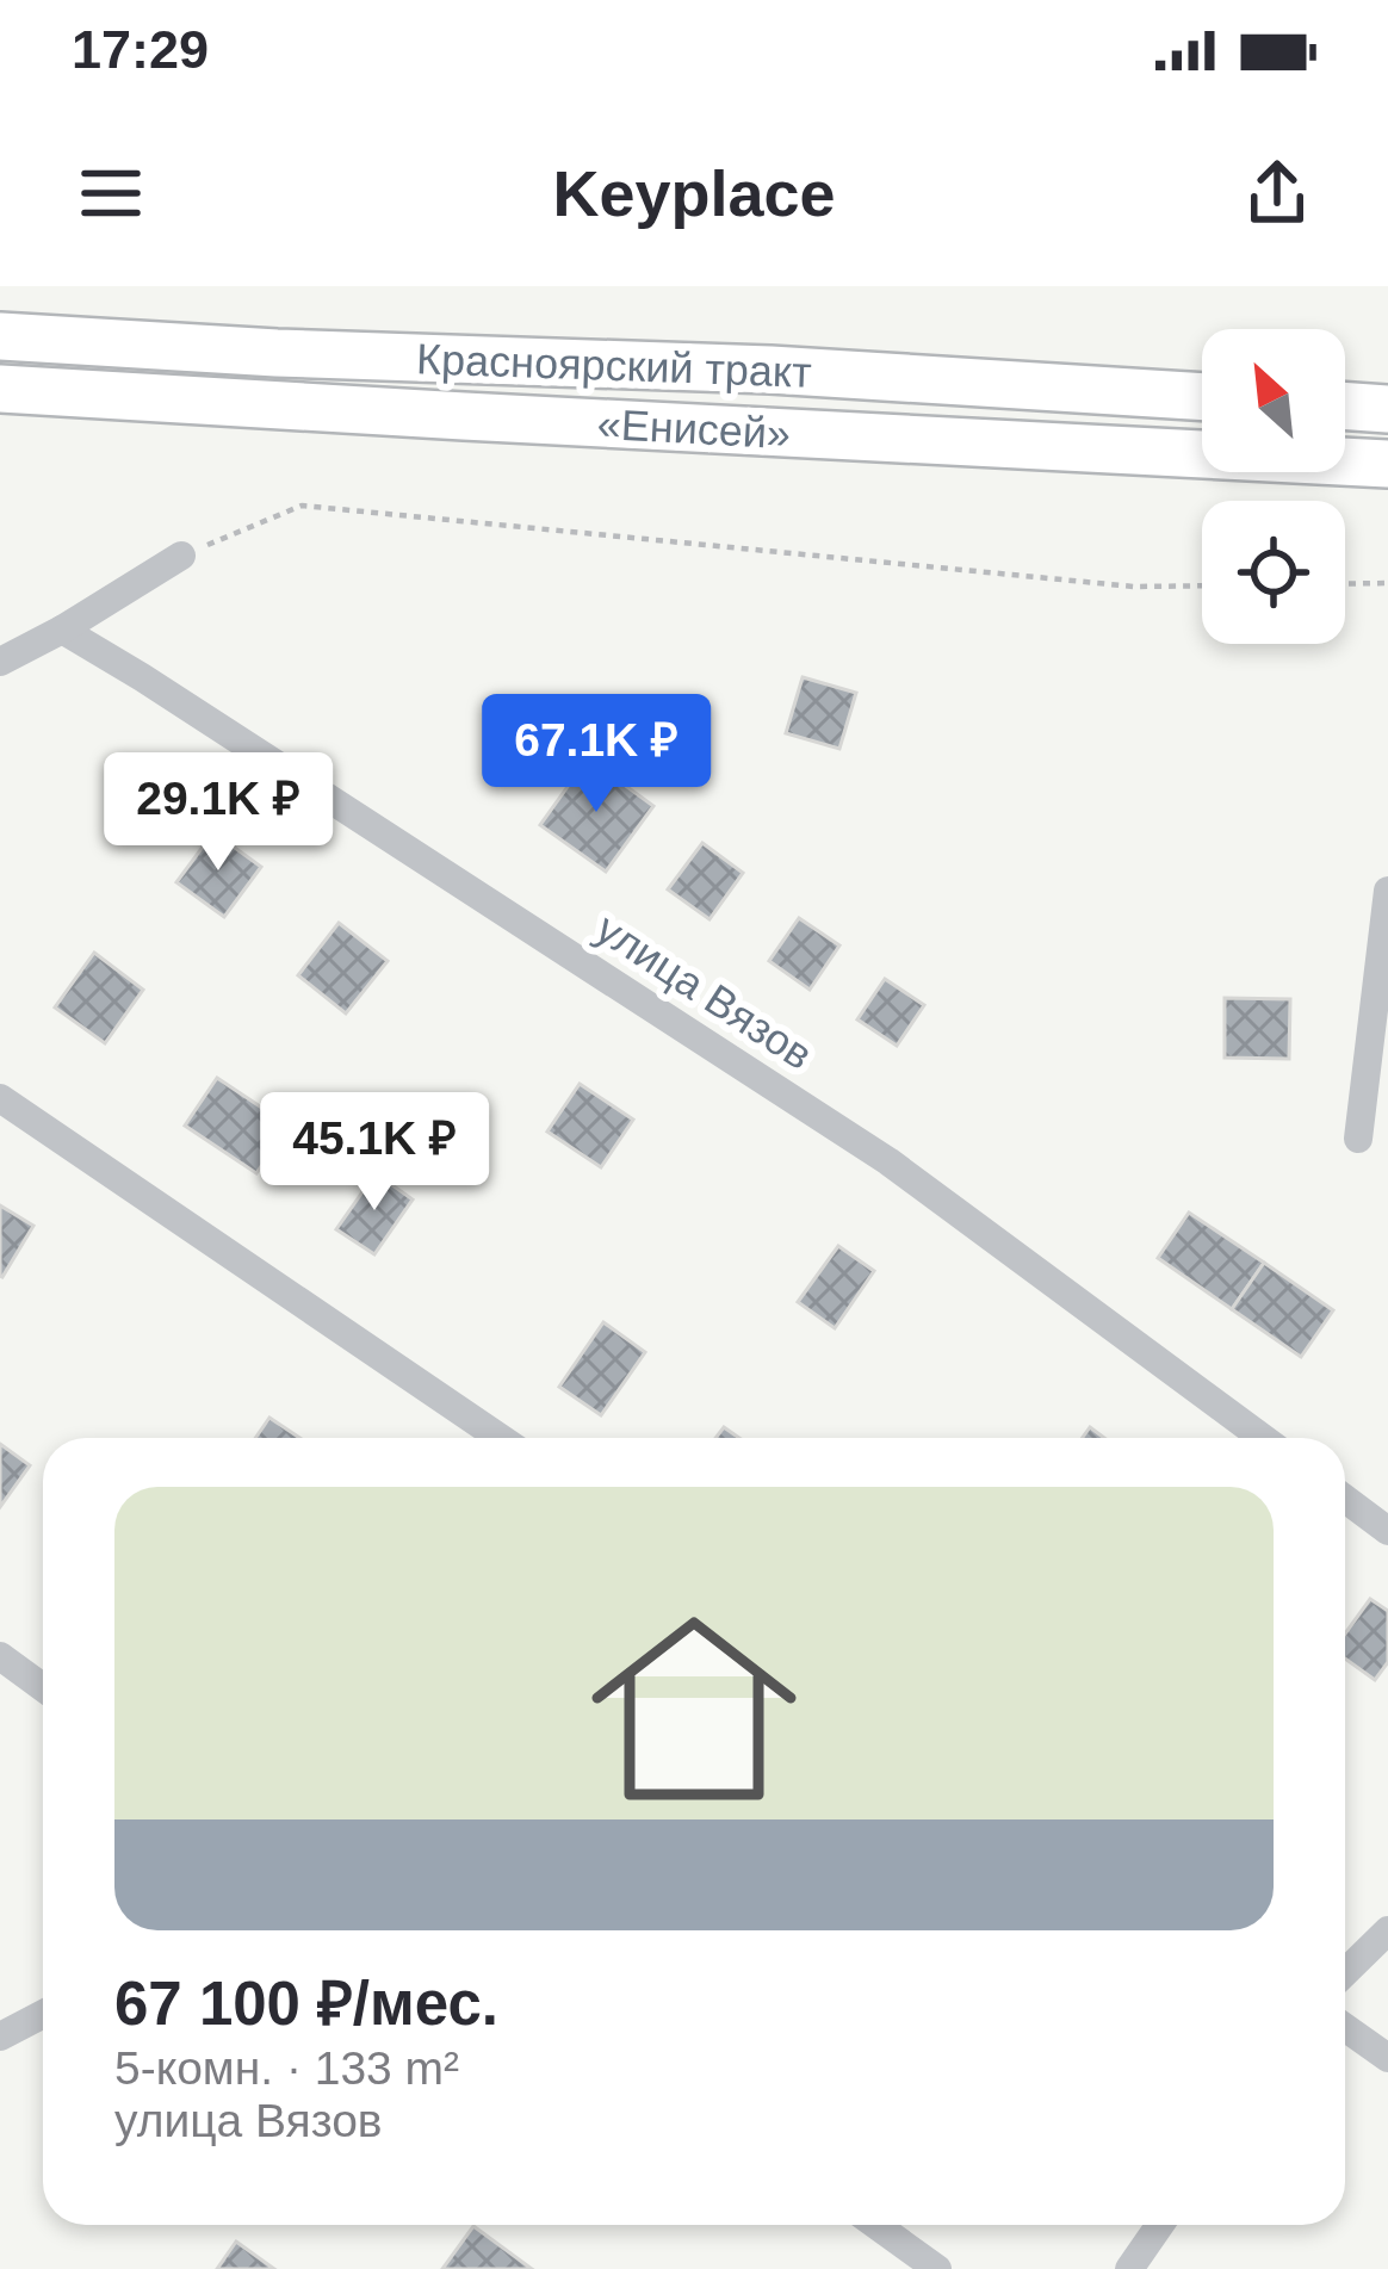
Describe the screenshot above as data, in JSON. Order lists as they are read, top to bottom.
{
  "streets": {
    "highway": ["Красноярский тракт", "«Енисей»"],
    "street": ["улица Вязов"]
  },
  "north": "top left",
  "page": {
    "status": "17:29",
    "header": "Keyplace",
    "price": ["67.1K ₽", "29.1K ₽", "45.1K ₽"],
    "list": [
      {
        "name": "67 100 ₽/мес.",
        "note": "5-комн. · 133 m² · улица Вязов"
      }
    ]
  }
}
